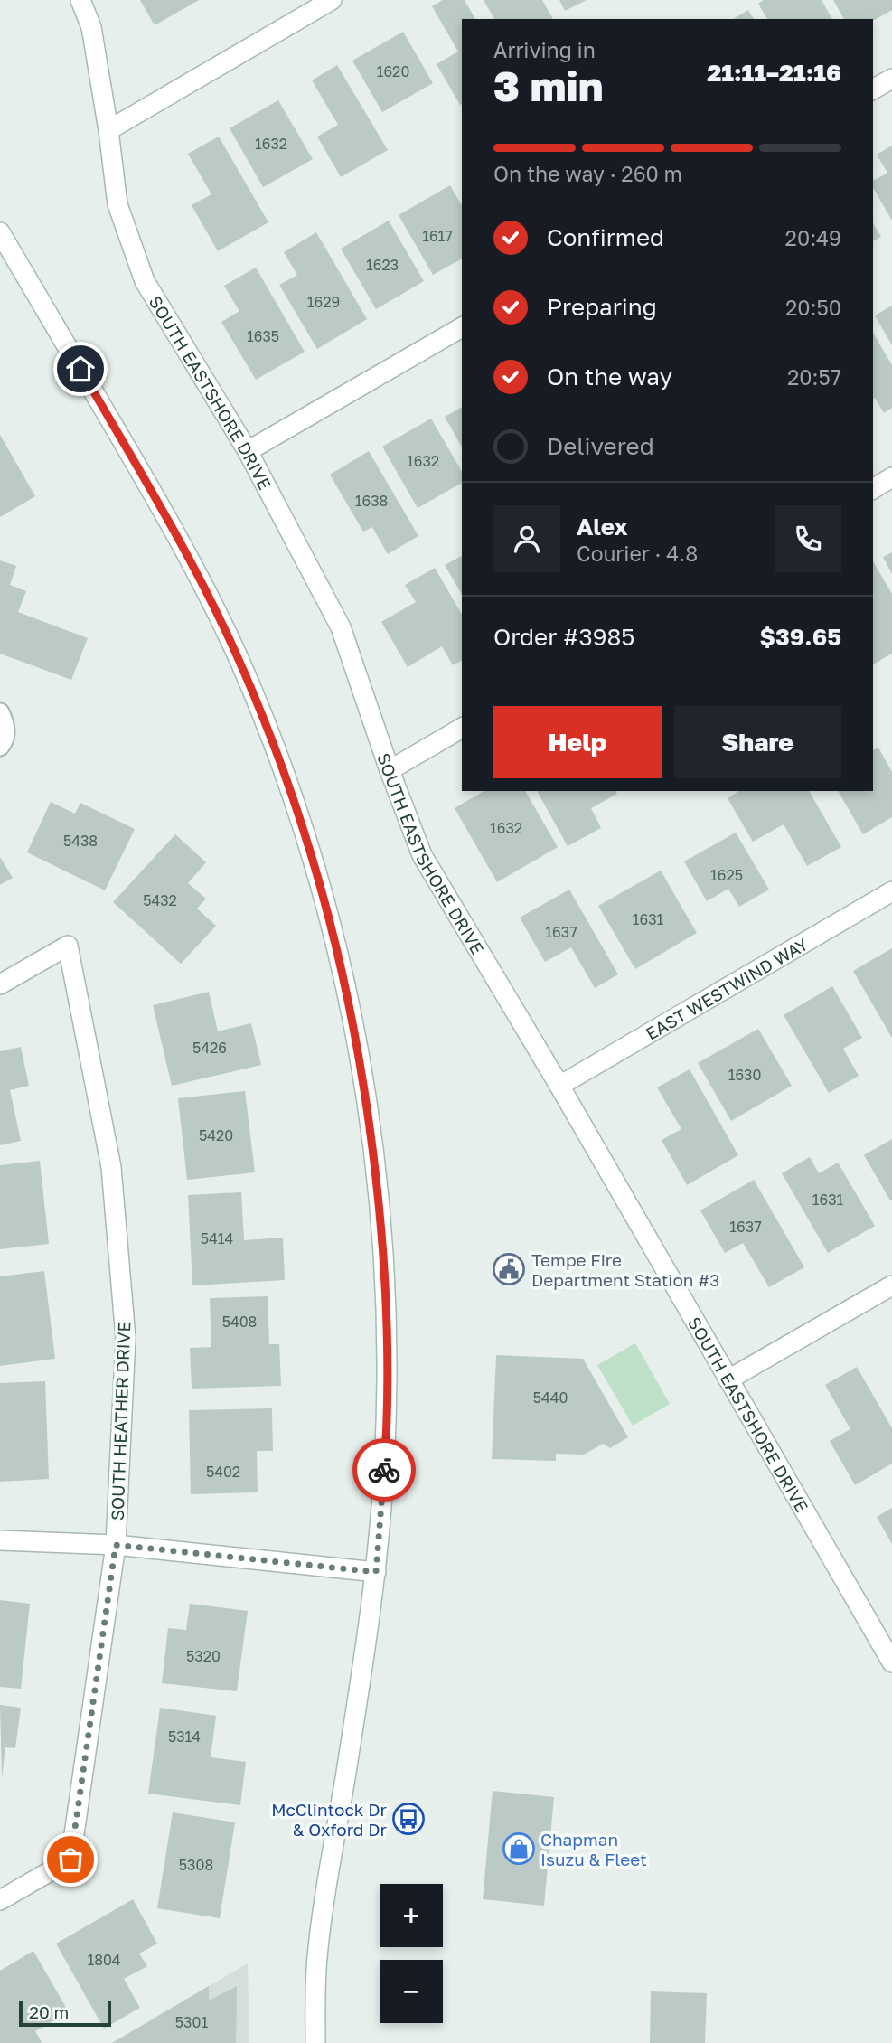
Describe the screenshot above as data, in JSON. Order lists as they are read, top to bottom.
{
  "streets": {
    "street": ["SOUTH EASTSHORE DRIVE", "EAST WESTWIND WAY", "SOUTH HEATHER DRIVE"]
  },
  "crossings": [
    ["SOUTH EASTSHORE DRIVE", "EAST WESTWIND WAY"]
  ],
  "places": {
    "public building": ["Tempe Fire Department Station #3"],
    "bus stop": ["McClintock Dr & Oxford Dr"],
    "shop": ["Chapman Isuzu & Fleet"]
  },
  "house_numbers": [
    "1620",
    "1632",
    "1617",
    "1623",
    "1629",
    "1635",
    "1632",
    "1638",
    "1632",
    "5438",
    "1625",
    "5432",
    "1631",
    "1637",
    "5426",
    "1630",
    "5420",
    "1631",
    "1637",
    "5414",
    "5408",
    "5440",
    "5402",
    "5320",
    "5314",
    "5308",
    "1804",
    "5301"
  ],
  "scale_bar": "20 m",
  "page": {
    "heading": ["3 min", "Arriving in", "21:11–21:16"],
    "panel": [
      "Alex",
      "Courier · 4.8",
      "Order #3985",
      "$39.65"
    ],
    "bar": "On the way · 260 m",
    "list": [
      ["Confirmed", "20:49"],
      ["Preparing", "20:50"],
      ["On the way", "20:57"],
      "Delivered"
    ],
    "buttons": ["Help", "Share"],
    "map_buttons": ["+", "−"],
    "scale": "20 m"
  }
}
